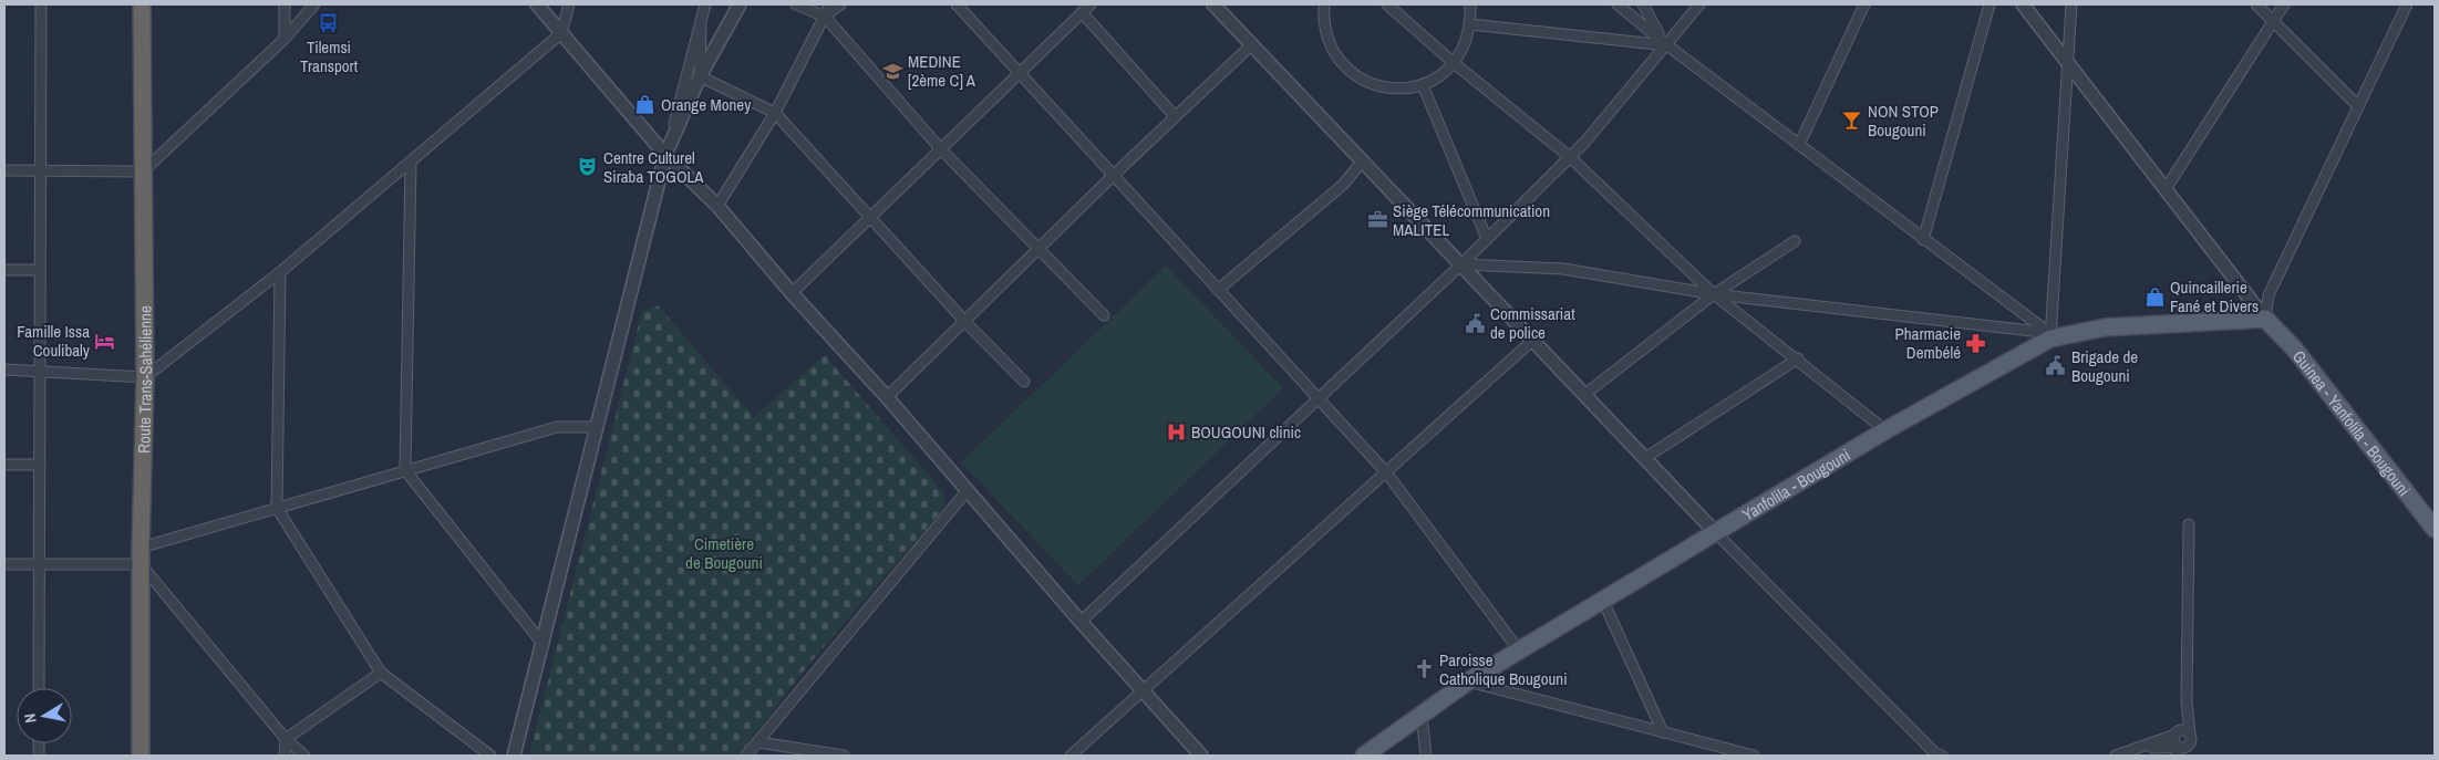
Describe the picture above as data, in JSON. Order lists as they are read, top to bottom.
{
  "streets": {
    "highway": ["Route Trans-Sahélienne"],
    "main road": ["Guinea - Yanfolila - Bougouni", "Yanfolila - Bougouni"]
  },
  "crossings": [
    ["Guinea - Yanfolila - Bougouni", "Yanfolila - Bougouni"]
  ],
  "parks": ["Cimetière de Bougouni"],
  "places": {
    "bus stop": ["Tilemsi Transport"],
    "school or university": ["MEDINE [2ème C] A"],
    "shop": ["Orange Money", "Quincaillerie Fané et Divers"],
    "bar": ["NON STOP Bougouni"],
    "theatre": ["Centre Culturel Siraba TOGOLA"],
    "office": ["Siège Télécommunication MALITEL"],
    "public building": ["Commissariat de police", "Brigade de Bougouni"],
    "hotel": ["Famille Issa Coulibaly"],
    "pharmacy": ["Pharmacie Dembélé"],
    "hospital": ["BOUGOUNI clinic"],
    "church": ["Paroisse Catholique Bougouni"]
  },
  "north": "left"
}
